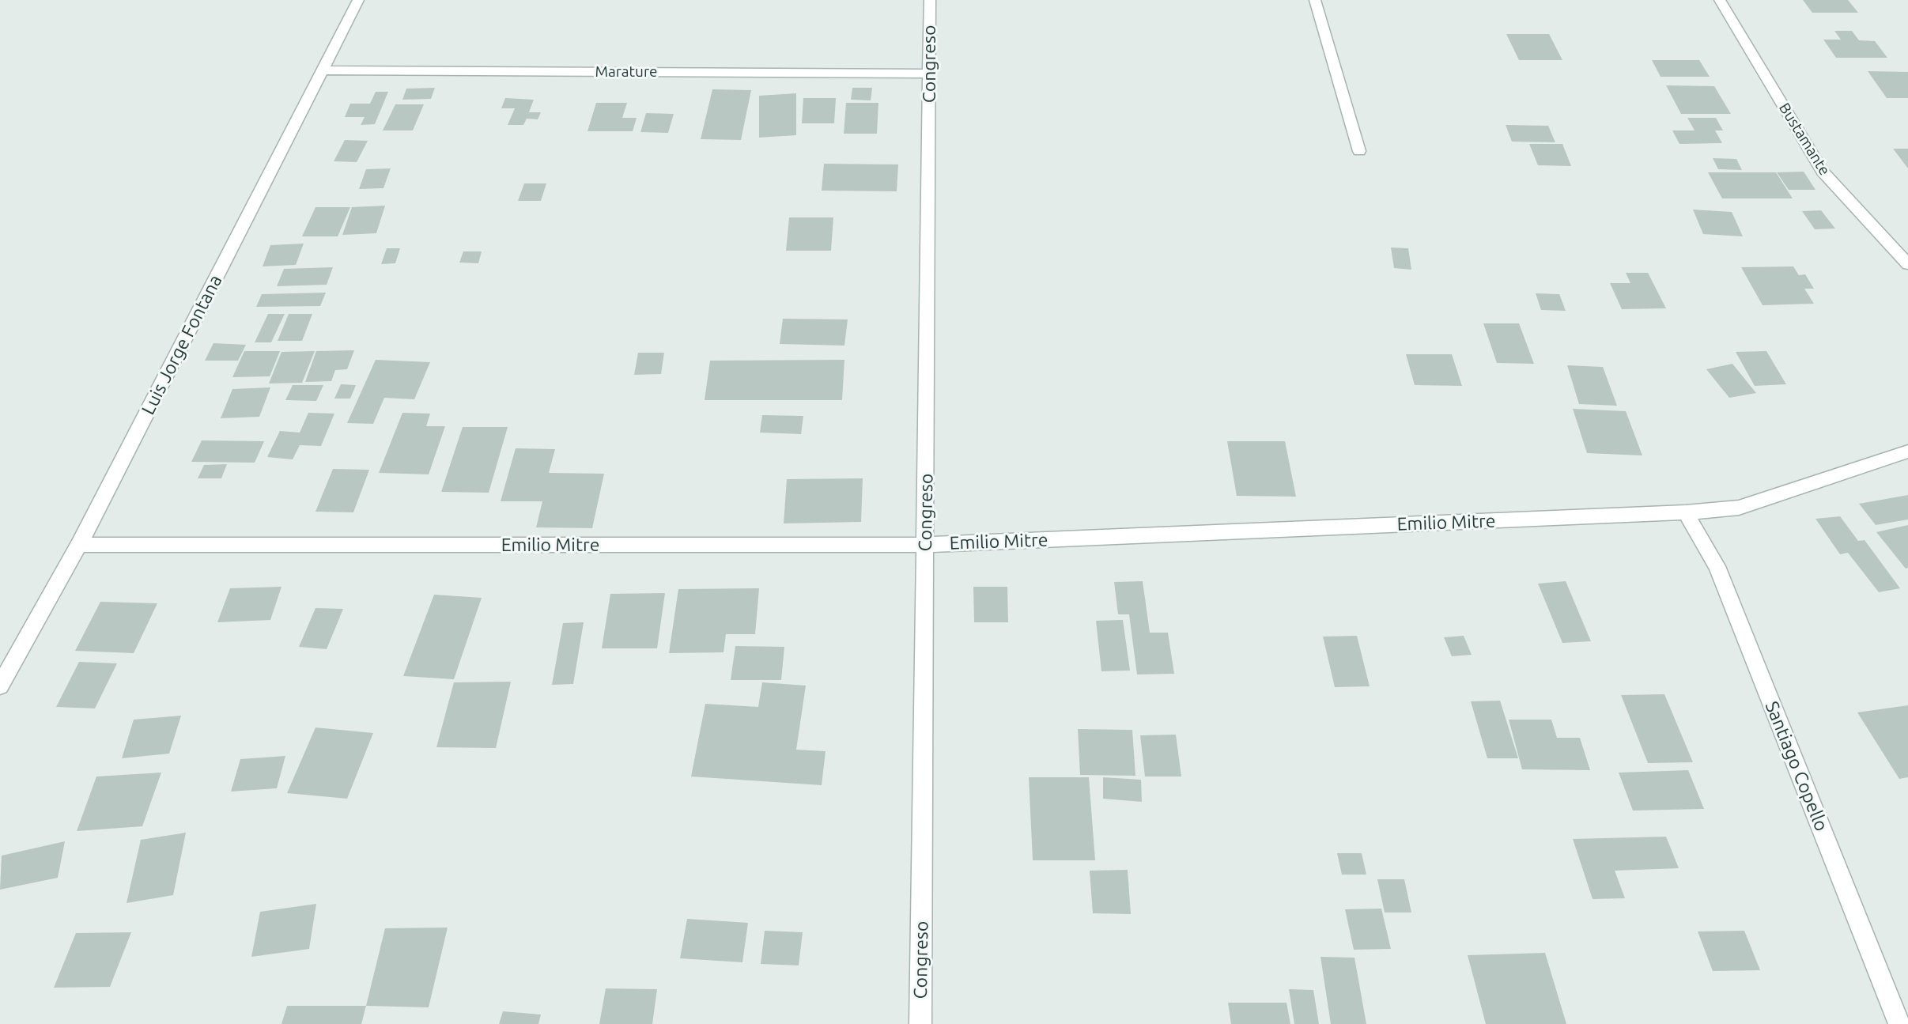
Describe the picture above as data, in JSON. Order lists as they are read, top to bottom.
{
  "streets": {
    "street": [
      "Congreso",
      "Marature",
      "Bustamante",
      "Luis Jorge Fontana",
      "Emilio Mitre",
      "Santiago Copello"
    ]
  },
  "crossings": [
    ["Congreso", "Marature"],
    ["Congreso", "Emilio Mitre"],
    ["Marature", "Luis Jorge Fontana"],
    ["Luis Jorge Fontana", "Emilio Mitre"],
    ["Emilio Mitre", "Santiago Copello"]
  ]
}
